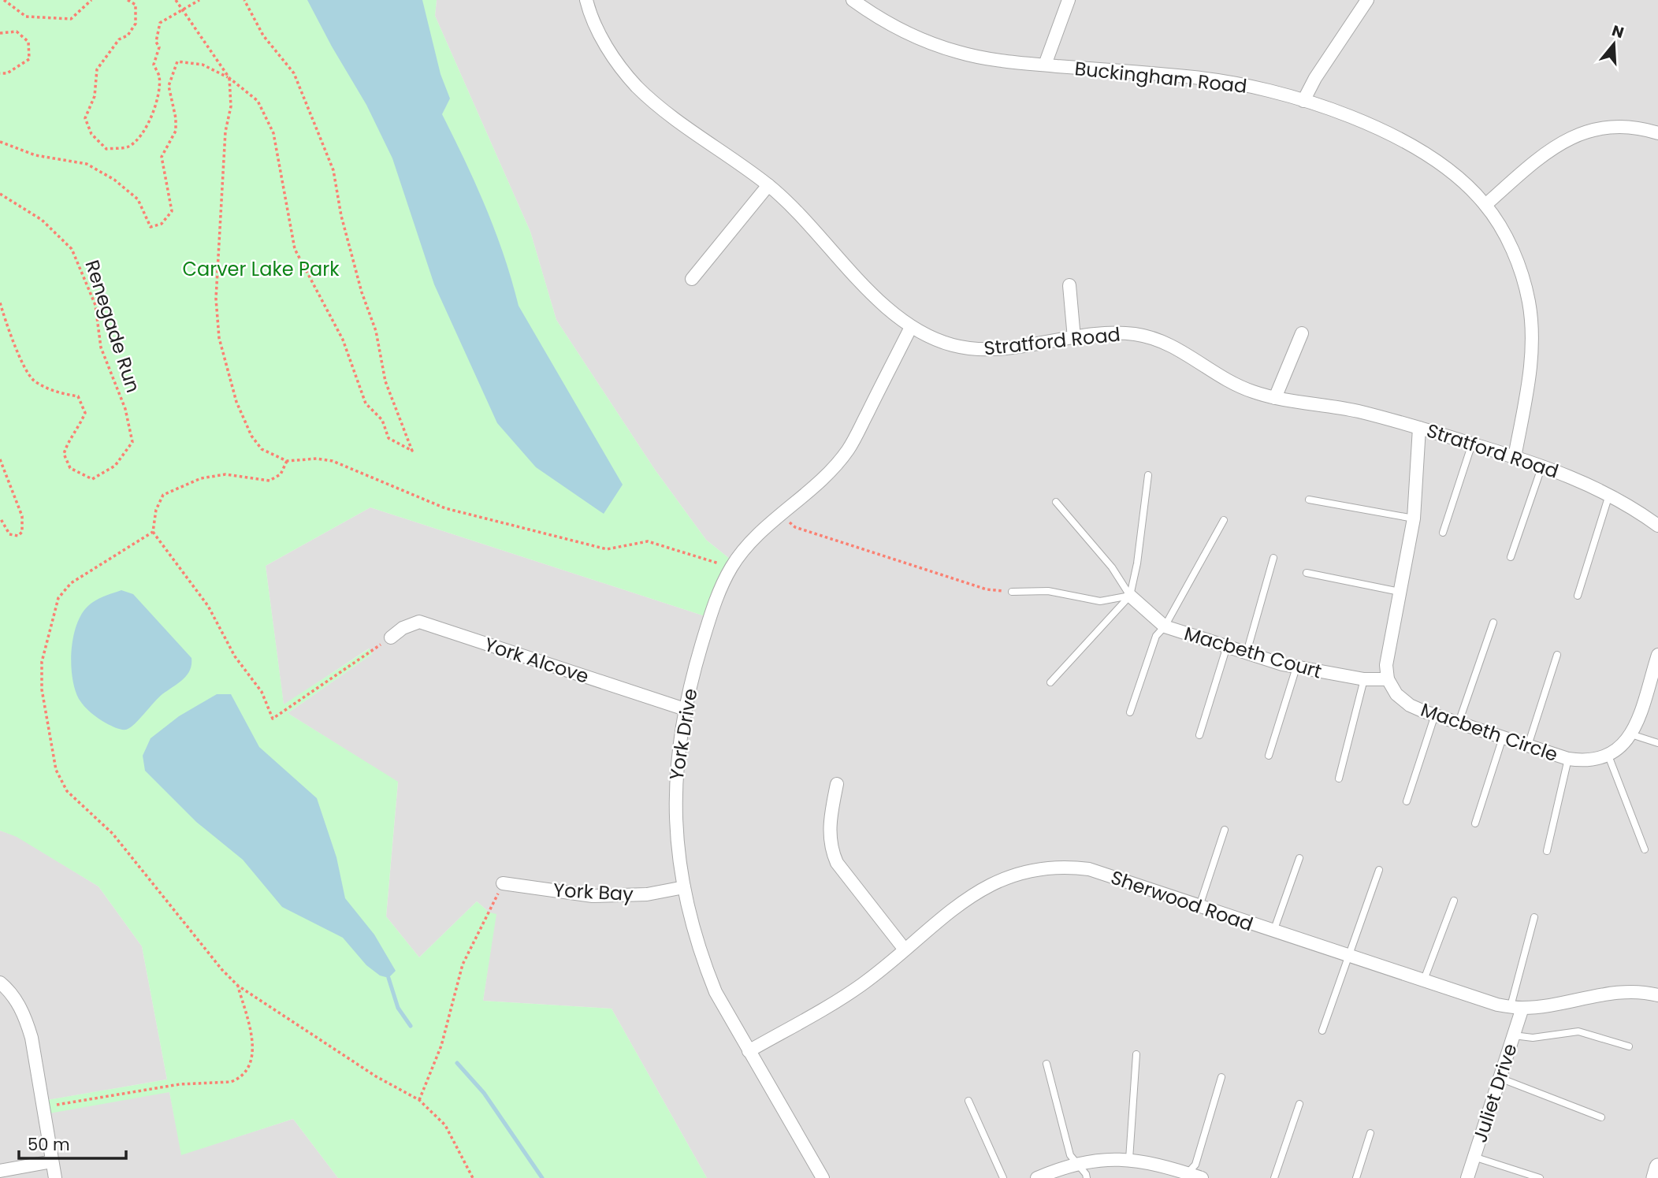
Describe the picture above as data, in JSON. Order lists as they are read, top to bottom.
{
  "streets": {
    "street": [
      "Buckingham Road",
      "Stratford Road",
      "Macbeth Court",
      "York Alcove",
      "Macbeth Circle",
      "York Drive",
      "York Bay",
      "Sherwood Road",
      "Juliet Drive"
    ],
    "path": ["Renegade Run"]
  },
  "crossings": [
    ["Buckingham Road", "Stratford Road"],
    ["Stratford Road", "York Drive"],
    ["Macbeth Court", "Macbeth Circle"],
    ["York Alcove", "York Drive"],
    ["York Drive", "York Bay"],
    ["York Drive", "Sherwood Road"],
    ["Sherwood Road", "Juliet Drive"]
  ],
  "parks": ["Carver Lake Park"],
  "scale_bar": "50 m",
  "north": "top"
}
